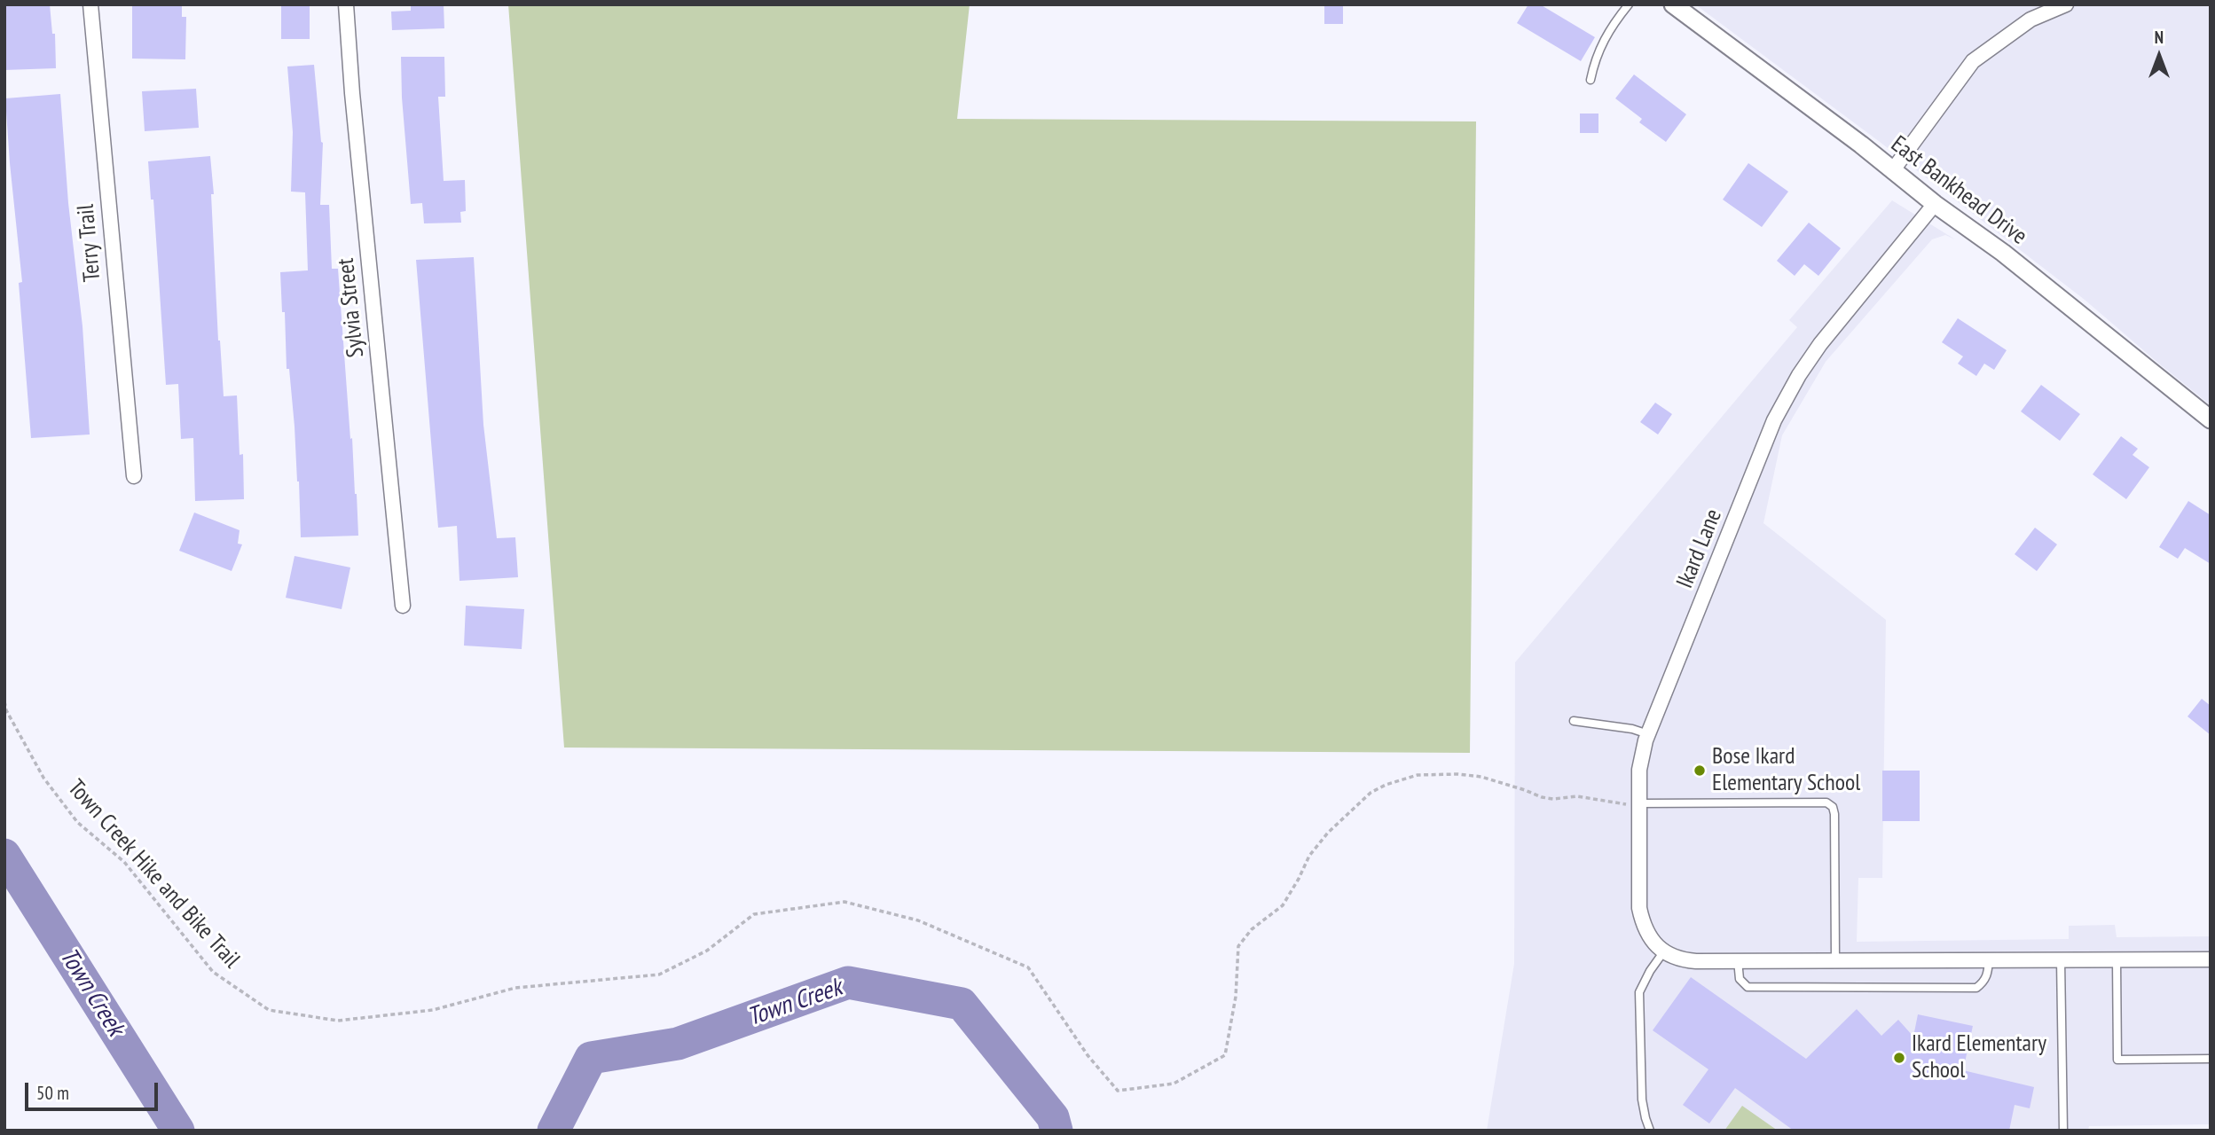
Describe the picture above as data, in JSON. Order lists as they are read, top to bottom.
{
  "streets": {
    "street": [
      "East Bankhead Drive",
      "Terry Trail",
      "Sylvia Street",
      "Ikard Lane"
    ],
    "path": ["Town Creek Hike and Bike Trail"]
  },
  "crossings": [
    ["East Bankhead Drive", "Ikard Lane"],
    ["Ikard Lane", "Town Creek Hike and Bike Trail"]
  ],
  "water": ["Town Creek"],
  "places": ["Bose Ikard Elementary School", "Ikard Elementary School"],
  "scale_bar": "50 m",
  "north": "top"
}
